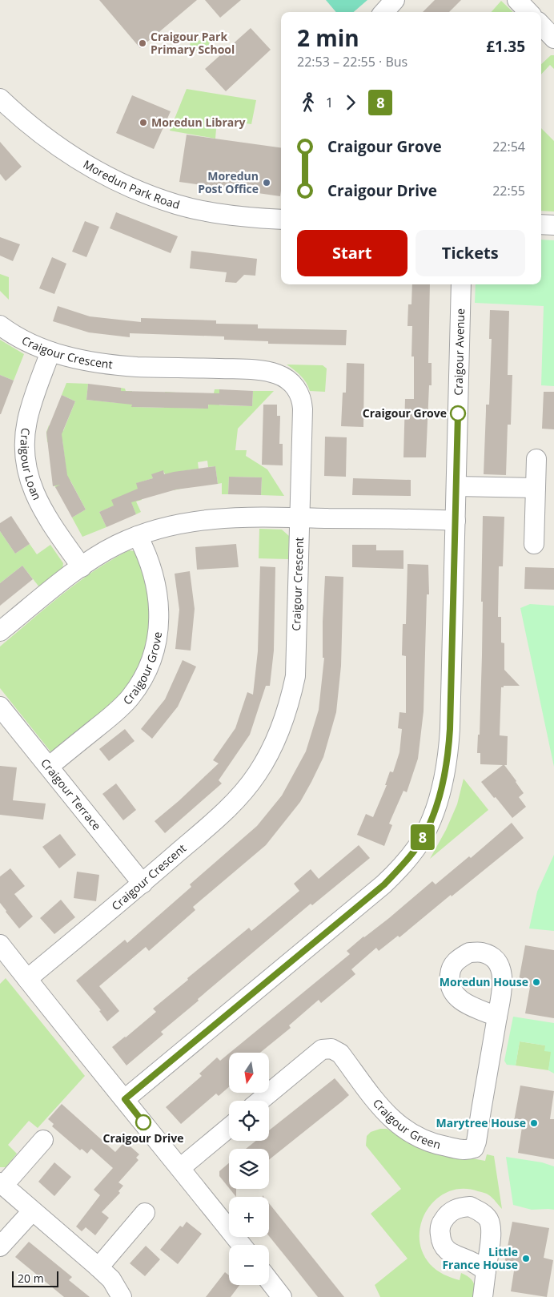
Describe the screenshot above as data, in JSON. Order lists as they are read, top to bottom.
{
  "streets": {
    "street": [
      "Moredun Park Road",
      "Craigour Crescent",
      "Craigour Avenue",
      "Craigour Loan",
      "Craigour Grove",
      "Craigour Terrace",
      "Craigour Green"
    ]
  },
  "crossings": [
    ["Craigour Crescent", "Craigour Loan"],
    ["Craigour Crescent", "Craigour Terrace"],
    ["Craigour Grove", "Craigour Terrace"]
  ],
  "places": [
    "Craigour Park Primary School",
    "Moredun Library",
    "Moredun Post Office",
    "Craigour Grove",
    "Moredun House",
    "Craigour Drive",
    "Marytree House",
    "Little France House"
  ],
  "lines": ["bus line 8"],
  "scale_bar": "20 m",
  "north": "bottom",
  "page": {
    "on_map": "8",
    "heading": ["2 min", "22:53 – 22:55 · Bus", "£1.35"],
    "legs": ["1", "8"],
    "list": [
      {
        "name": "Craigour Grove",
        "value": "22:54"
      },
      {
        "name": "Craigour Drive",
        "value": "22:55"
      }
    ],
    "buttons": ["Start", "Tickets"],
    "map_buttons": ["+", "−"],
    "scale": "20 m"
  }
}
